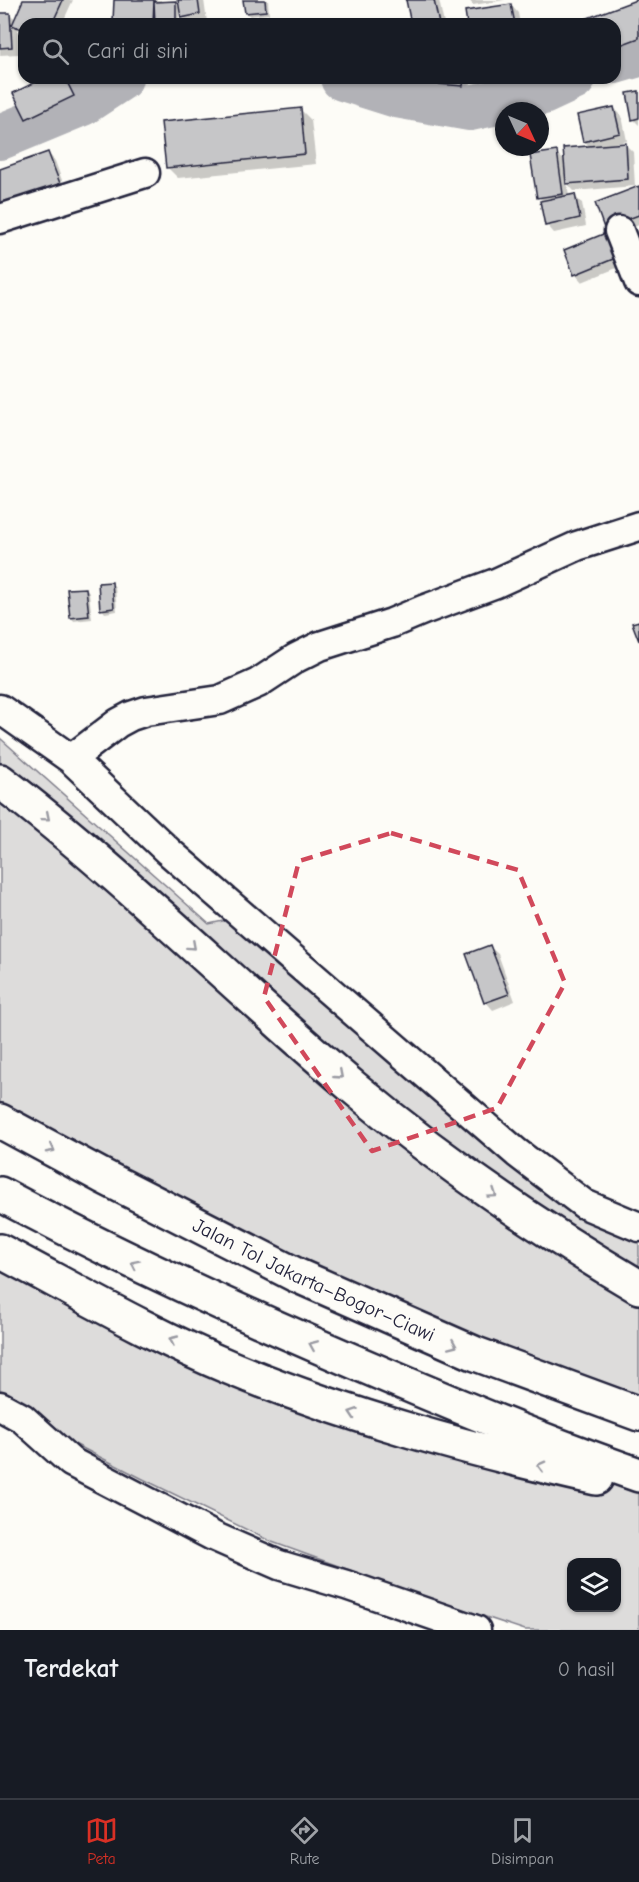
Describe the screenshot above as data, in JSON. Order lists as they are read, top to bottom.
{
  "streets": {
    "highway": ["Jalan Tol Jakarta–Bogor–Ciawi"]
  },
  "north": "bottom right",
  "page": {
    "search": "Cari di sini",
    "heading": ["Terdekat", "0 hasil"],
    "nav": ["Peta", "Rute", "Disimpan"]
  }
}
